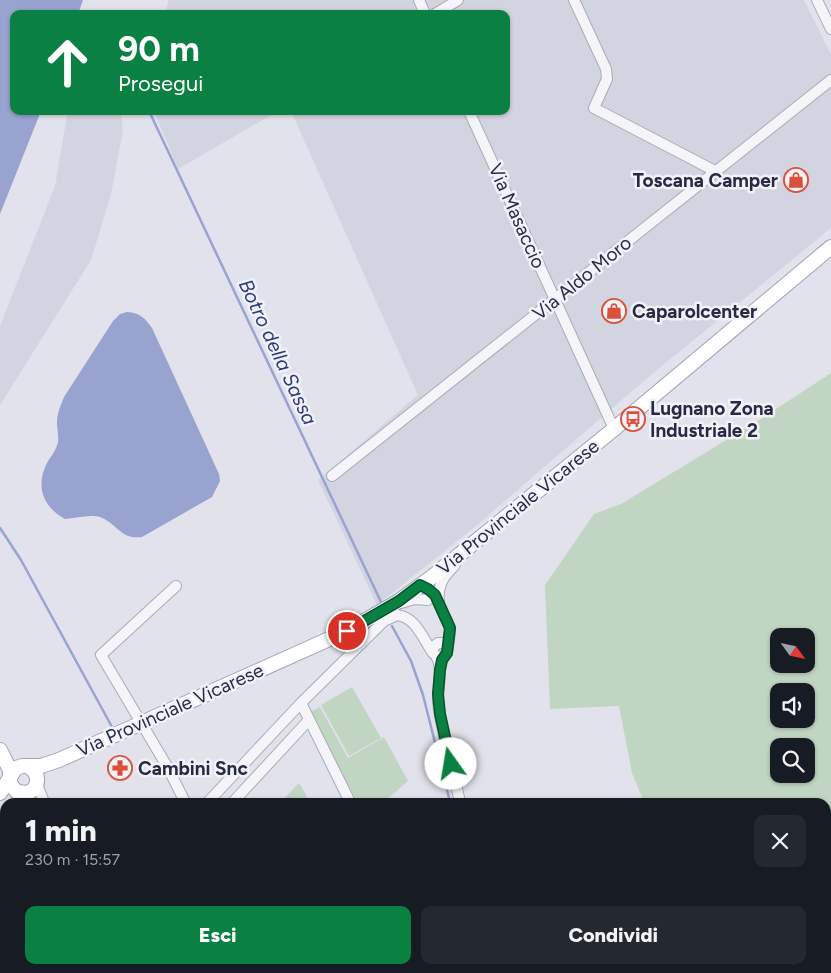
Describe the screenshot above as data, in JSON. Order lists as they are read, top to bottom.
{
  "streets": {
    "main road": ["Via Provinciale Vicarese"],
    "street": ["Via Masaccio", "Via Aldo Moro"]
  },
  "crossings": [
    ["Via Masaccio", "Via Aldo Moro"],
    ["Via Masaccio", "Via Provinciale Vicarese"]
  ],
  "water": ["Botro della Sassa"],
  "places": {
    "shop": ["Toscana Camper", "Caparolcenter"],
    "bus stop": ["Lugnano Zona Industriale 2"],
    "pharmacy": ["Cambini Snc"]
  },
  "north": "bottom right",
  "page": {
    "turn": ["90 m", "Prosegui"],
    "heading": ["1 min", "230 m · 15:57"],
    "buttons": ["Esci", "Condividi"]
  }
}
